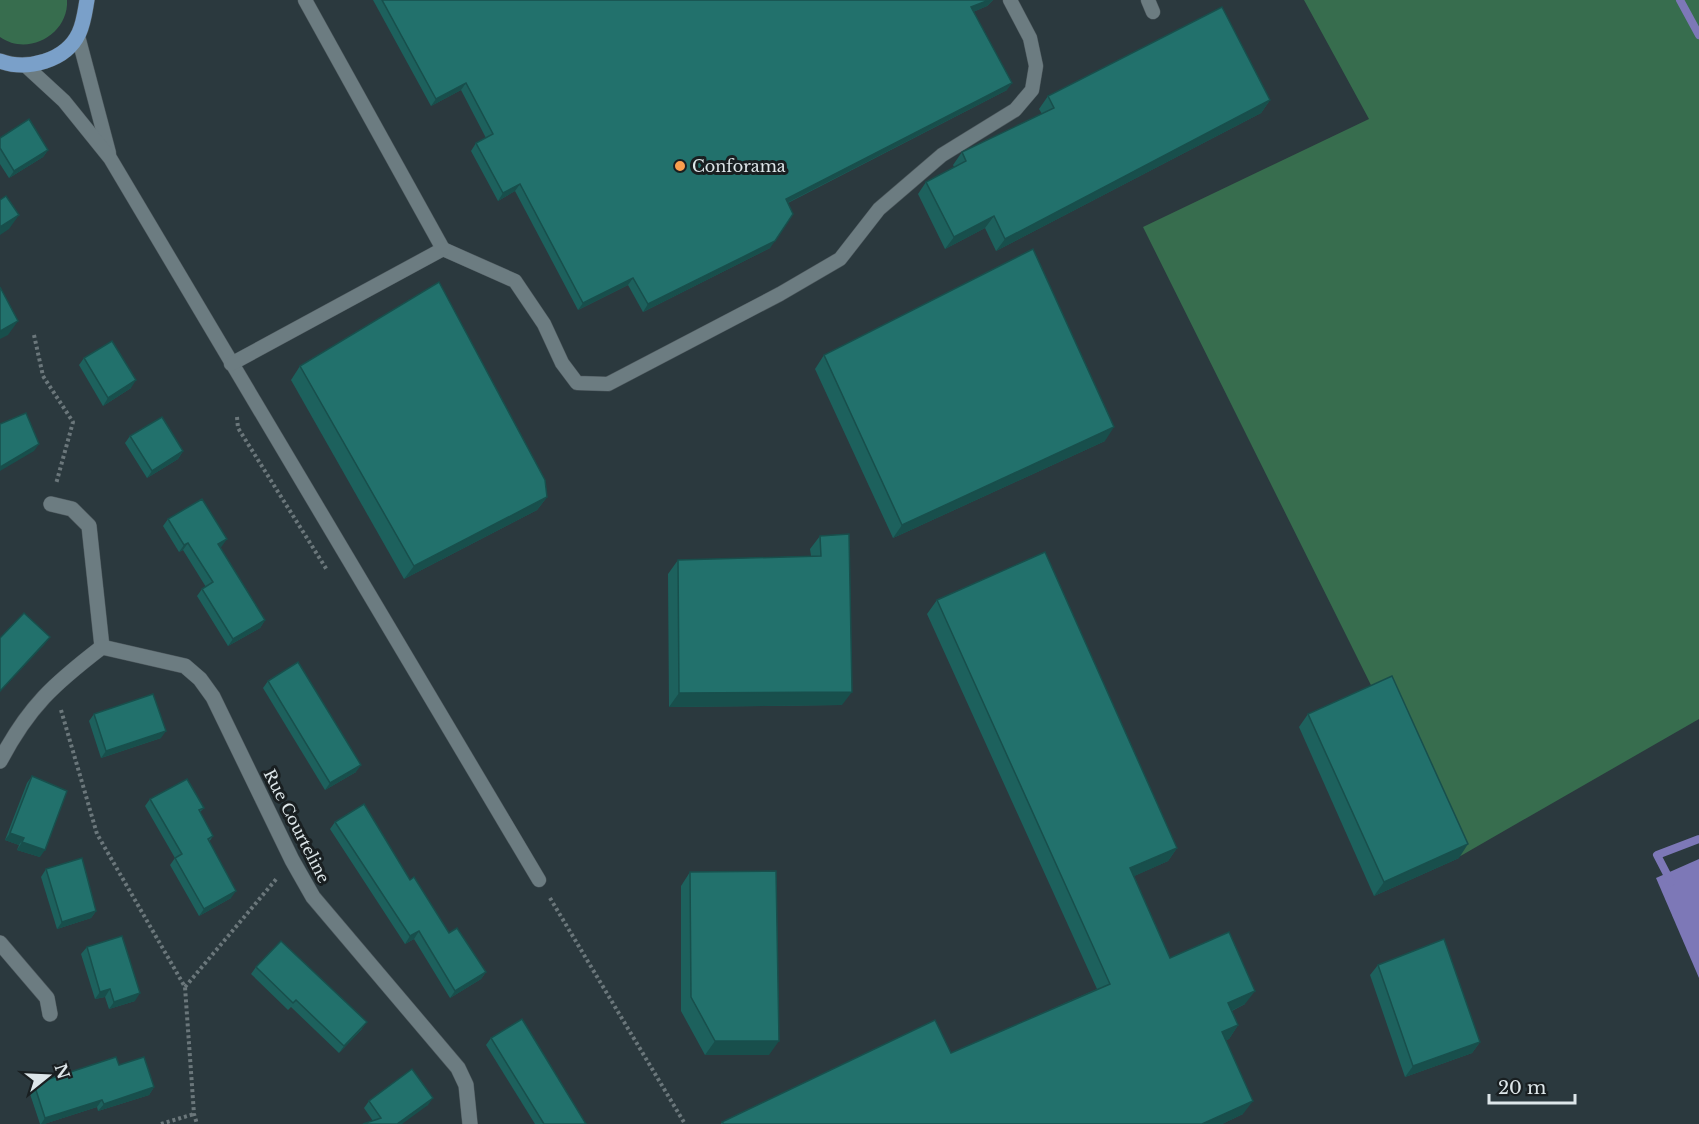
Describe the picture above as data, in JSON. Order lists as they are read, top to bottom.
{
  "streets": {
    "street": ["Rue Courteline"]
  },
  "places": ["Conforama"],
  "scale_bar": "20 m",
  "north": "right"
}
